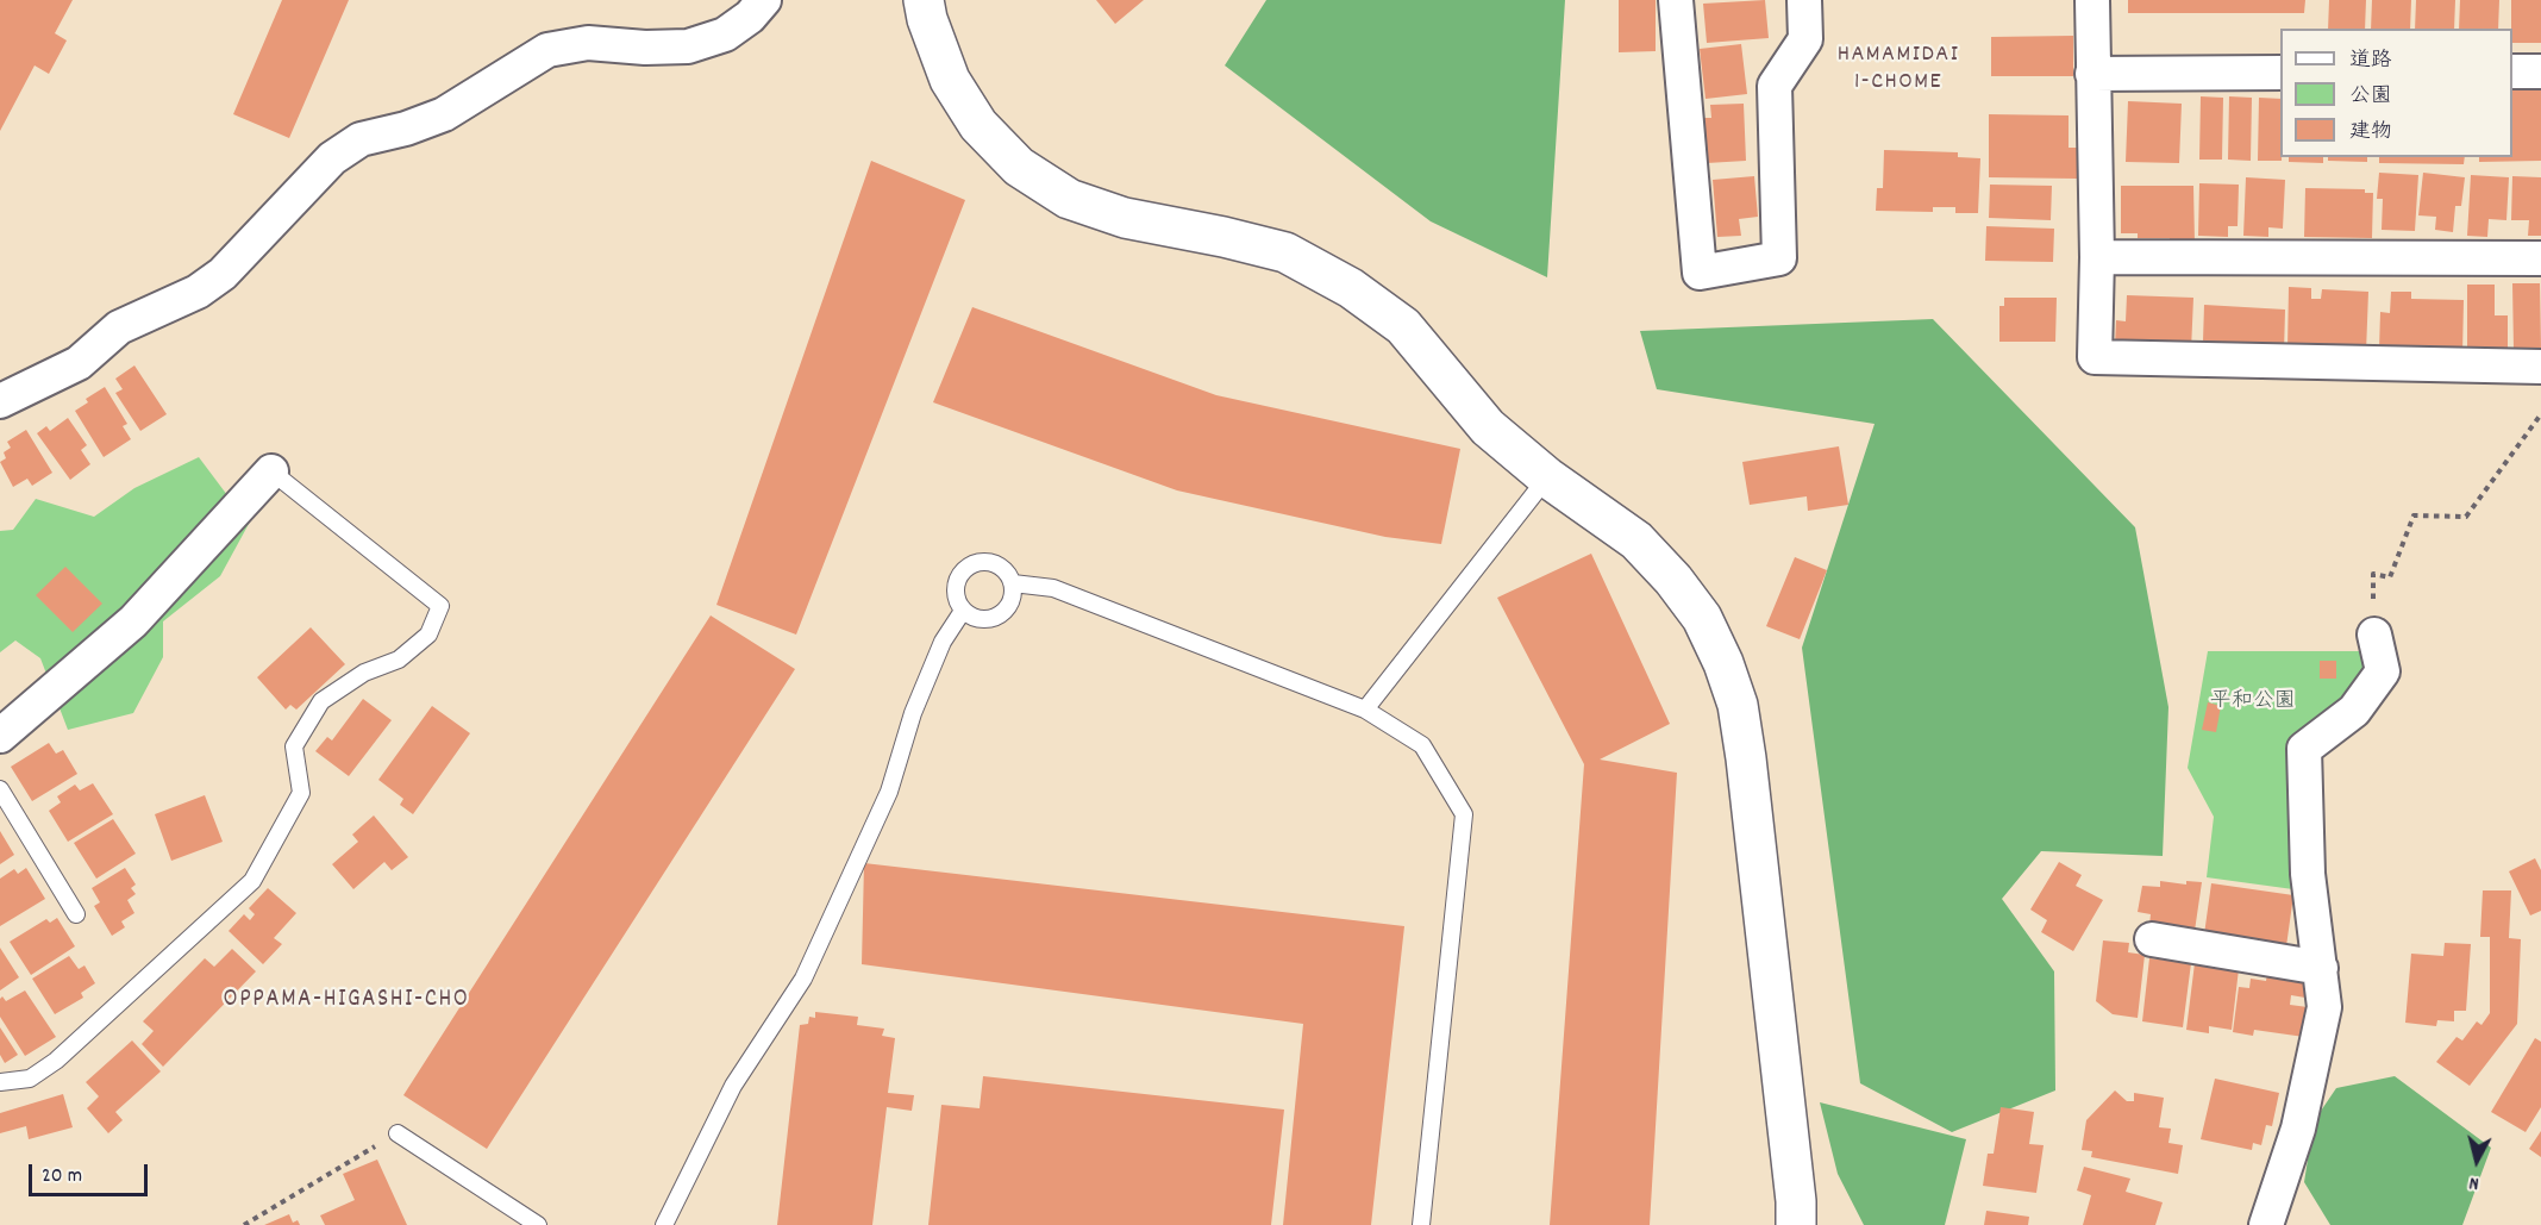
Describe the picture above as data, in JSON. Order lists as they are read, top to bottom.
{
  "districts": ["HAMAMIDAI 1-CHOME", "OPPAMA-HIGASHI-CHO"],
  "parks": ["平和公園"],
  "legend": ["道路", "公園", "建物"],
  "scale_bar": "20 m",
  "north": "bottom"
}
